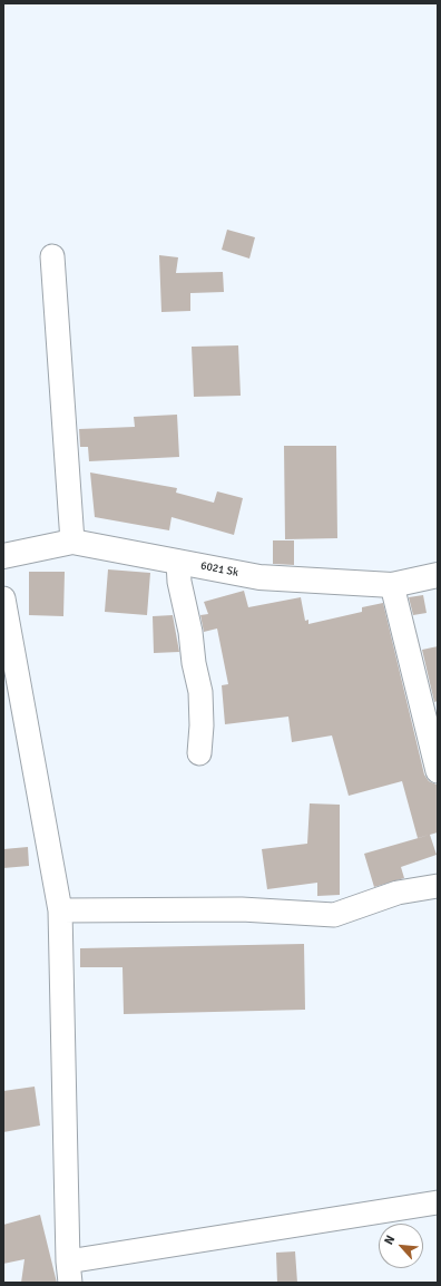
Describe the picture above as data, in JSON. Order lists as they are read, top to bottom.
{
  "streets": {
    "street": ["6021 Sk"]
  },
  "north": "top left"
}
